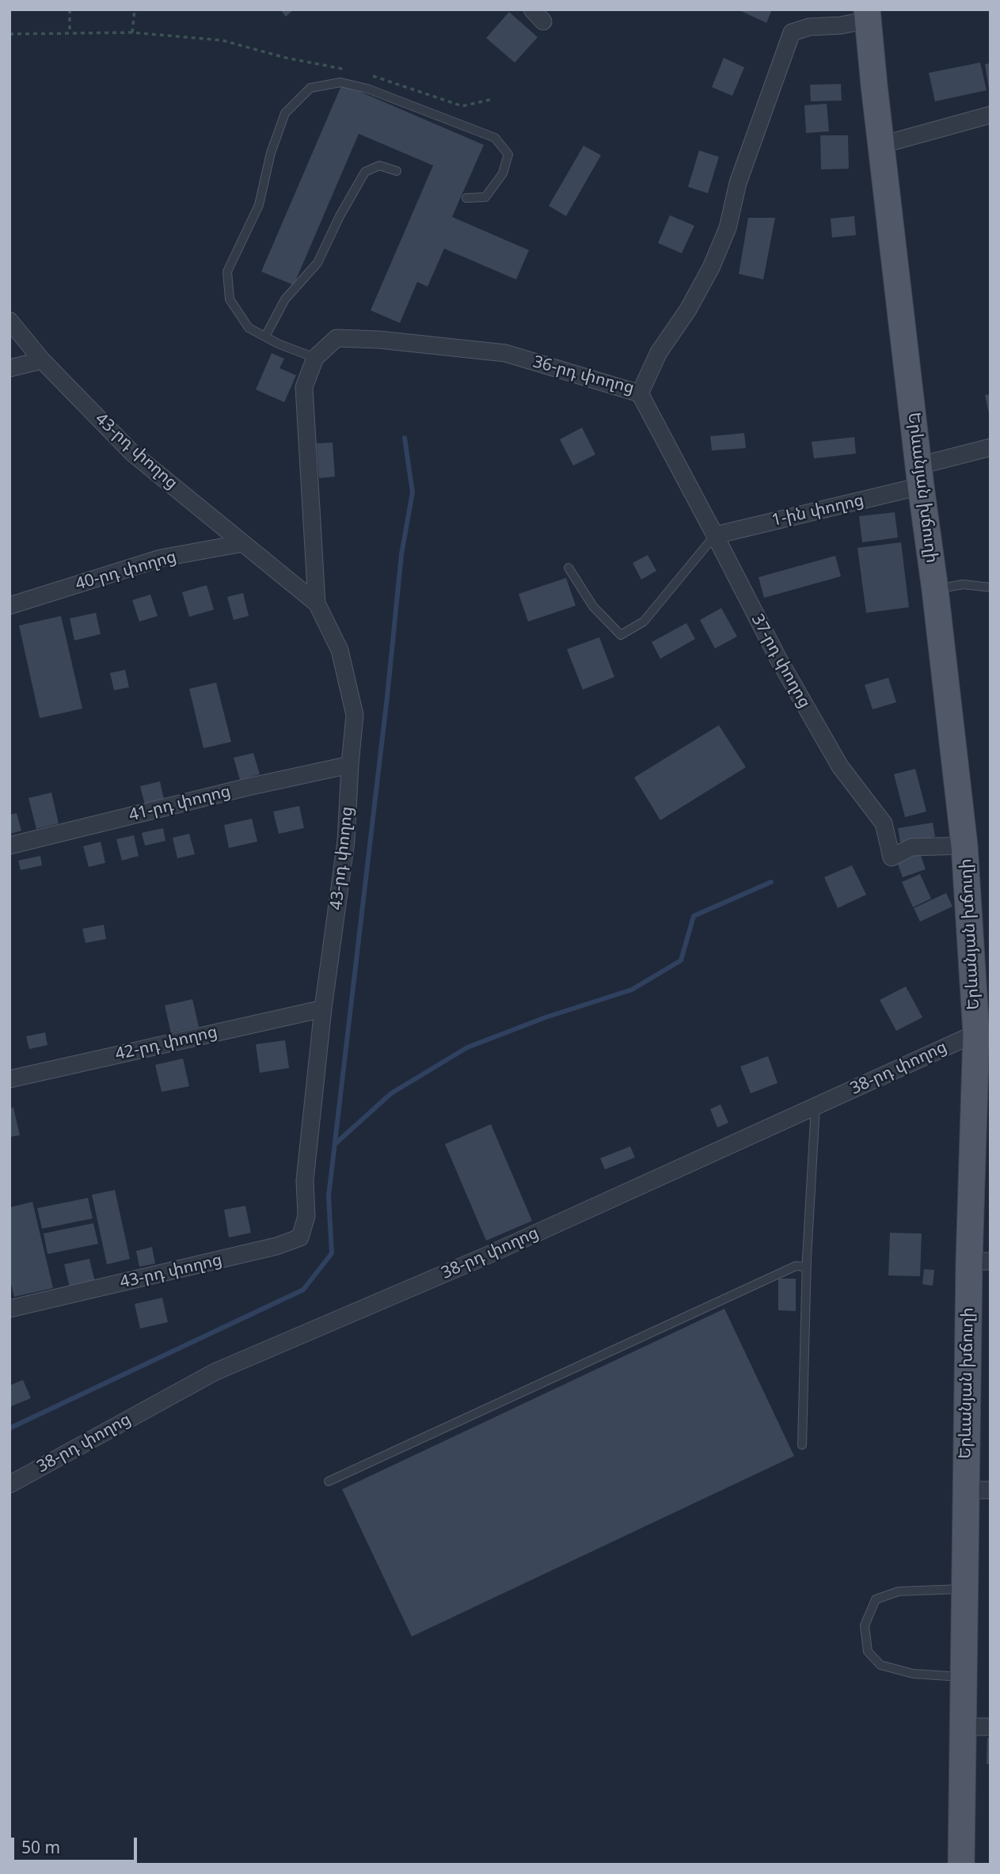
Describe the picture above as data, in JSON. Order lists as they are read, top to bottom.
{
  "streets": {
    "main road": ["Երևանյան խճուղի"],
    "street": [
      "36-րդ փողոց",
      "43-րդ փողոց",
      "1-ին փողոց",
      "40-րդ փողոց",
      "37-րդ փողոց",
      "41-րդ փողոց",
      "42-րդ փողոց",
      "38-րդ փողոց"
    ]
  },
  "crossings": [
    ["36-րդ փողոց", "43-րդ փողոց"],
    ["36-րդ փողոց", "Երևանյան խճուղի"],
    ["36-րդ փողոց", "37-րդ փողոց"],
    ["43-րդ փողոց", "40-րդ փողոց"],
    ["43-րդ փողոց", "41-րդ փողոց"],
    ["43-րդ փողոց", "42-րդ փողոց"],
    ["Երևանյան խճուղի", "1-ին փողոց"],
    ["Երևանյան խճուղի", "37-րդ փողոց"],
    ["Երևանյան խճուղի", "38-րդ փողոց"],
    ["1-ին փողոց", "37-րդ փողոց"]
  ],
  "scale_bar": "50 m"
}
